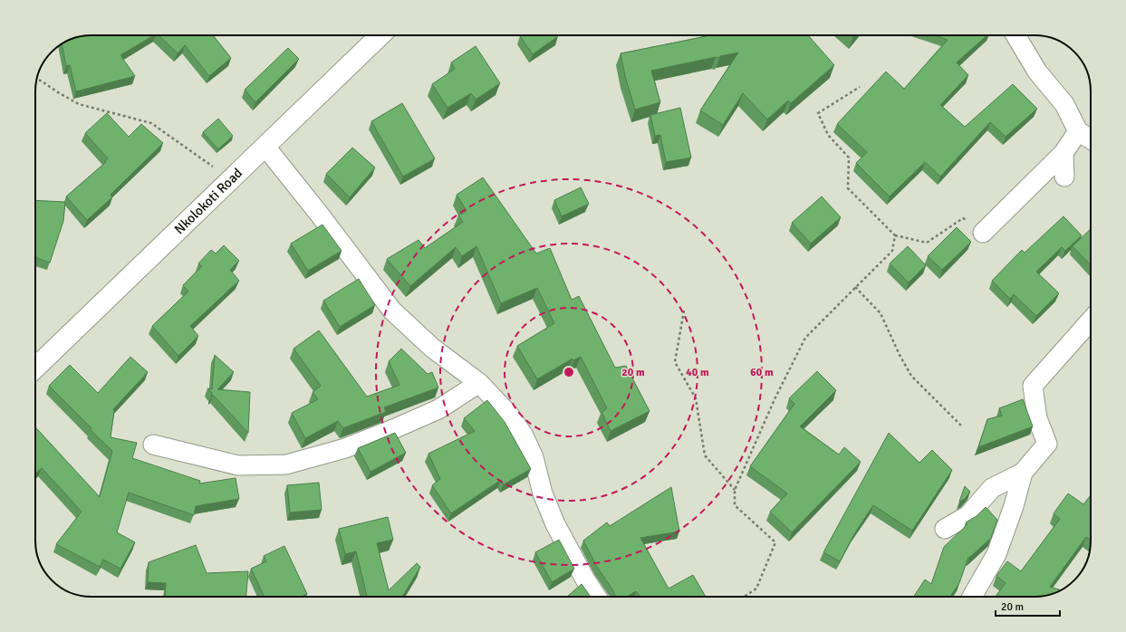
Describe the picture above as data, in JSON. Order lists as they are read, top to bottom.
{
  "streets": {
    "main road": ["Nkolokoti Road"]
  },
  "scale_bar": "20 m",
  "rings": ["20 m", "40 m", "60 m"]
}
